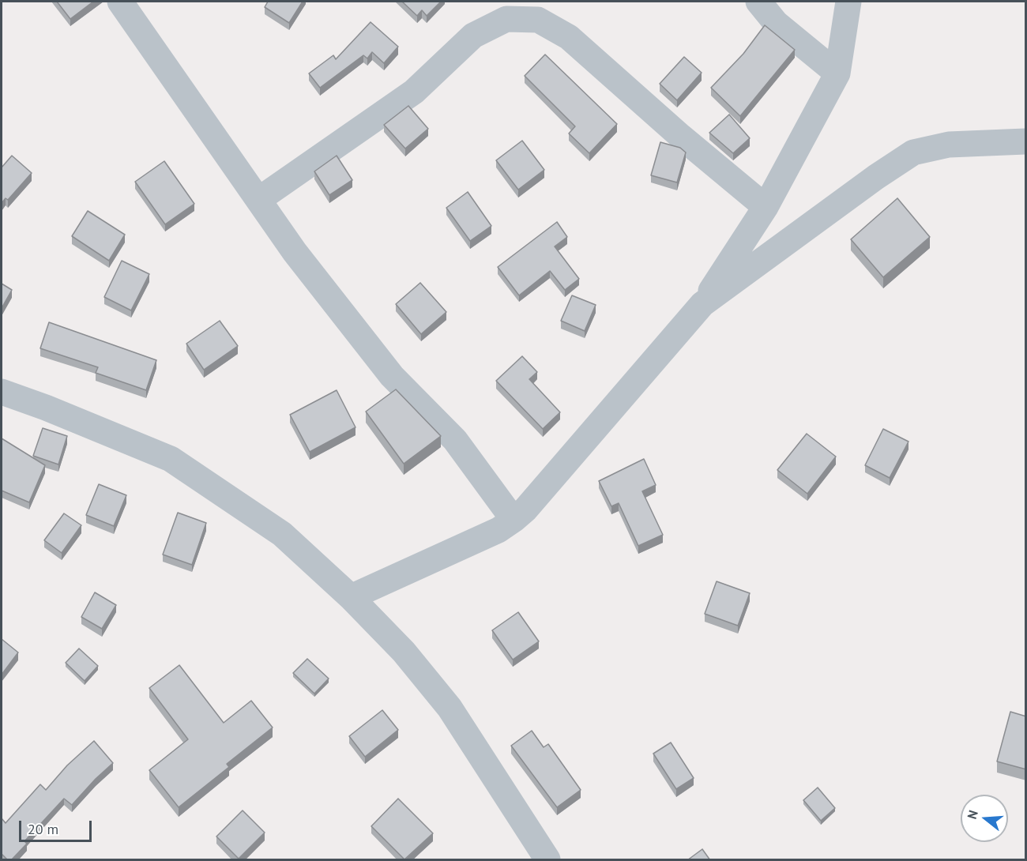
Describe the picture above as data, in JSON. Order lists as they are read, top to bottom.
{
  "scale_bar": "20 m",
  "north": "left"
}
